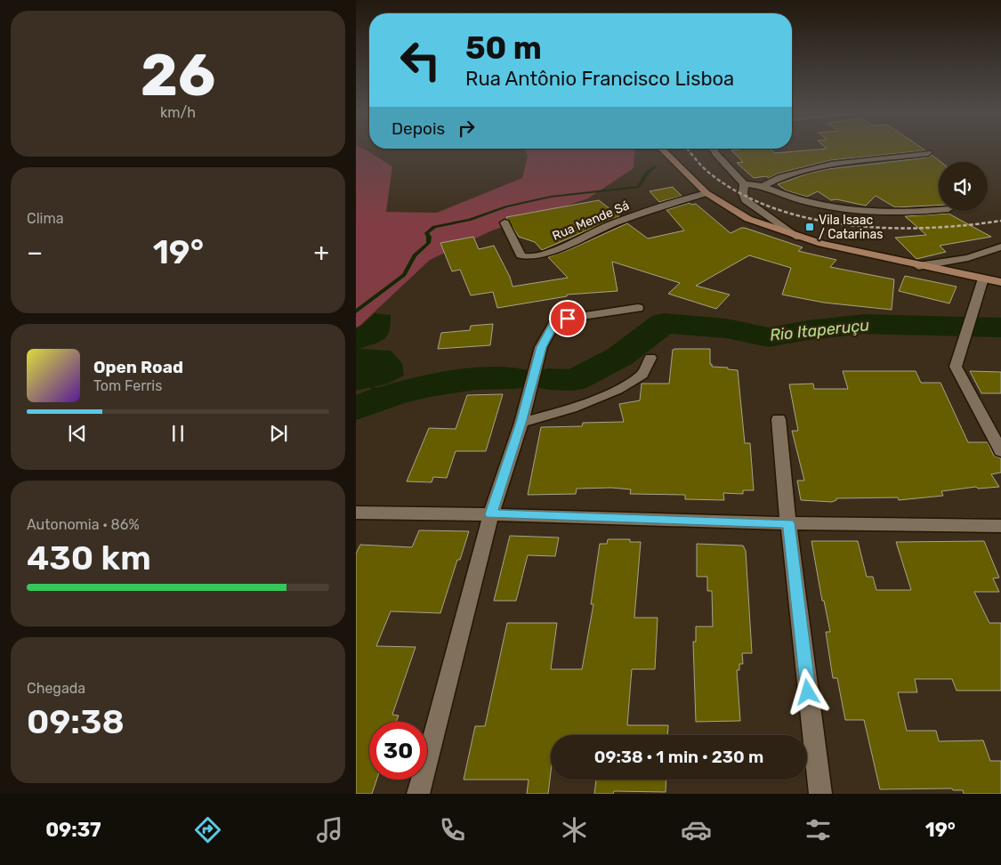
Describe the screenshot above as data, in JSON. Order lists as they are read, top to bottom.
{
  "streets": {
    "street": ["Rua Mende Sá"]
  },
  "water": ["Rio Itaperuçu"],
  "places": {
    "transit": ["Vila Isaac / Catarinas"]
  },
  "page": {
    "tile": [
      ["26", "km/h"],
      "Clima",
      ["Autonomia · 86%", "430 km"],
      ["Chegada", "09:38"]
    ],
    "turn": ["50 m", "Rua Antônio Francisco Lisboa"],
    "then": "Depois",
    "heat": ["−", "19°", "+"],
    "song": ["Open Road", "Tom Ferris"],
    "limit": "30",
    "trip": "09:38 · 1 min · 230 m",
    "tabs": ["09:37", "19°"]
  }
}
